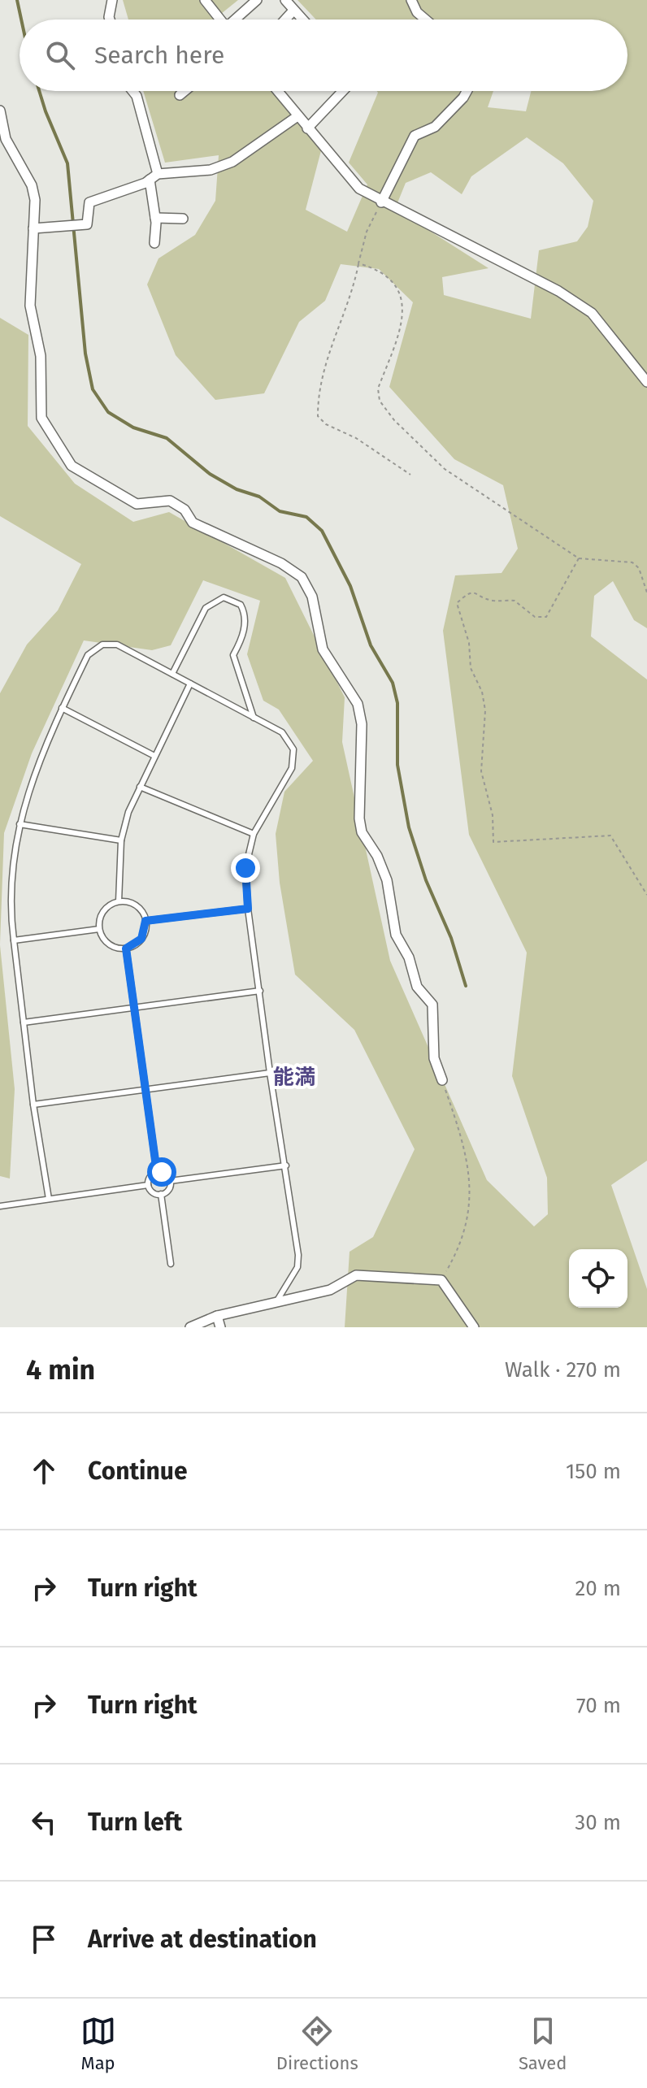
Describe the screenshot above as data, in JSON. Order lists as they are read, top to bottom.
{
  "districts": ["能満"],
  "page": {
    "search": "Search here",
    "heading": ["4 min", "Walk · 270 m"],
    "list": [
      ["Continue", "150 m"],
      ["Turn right", "20 m"],
      ["Turn right", "70 m"],
      ["Turn left", "30 m"],
      "Arrive at destination"
    ],
    "nav": ["Map", "Directions", "Saved"]
  }
}
